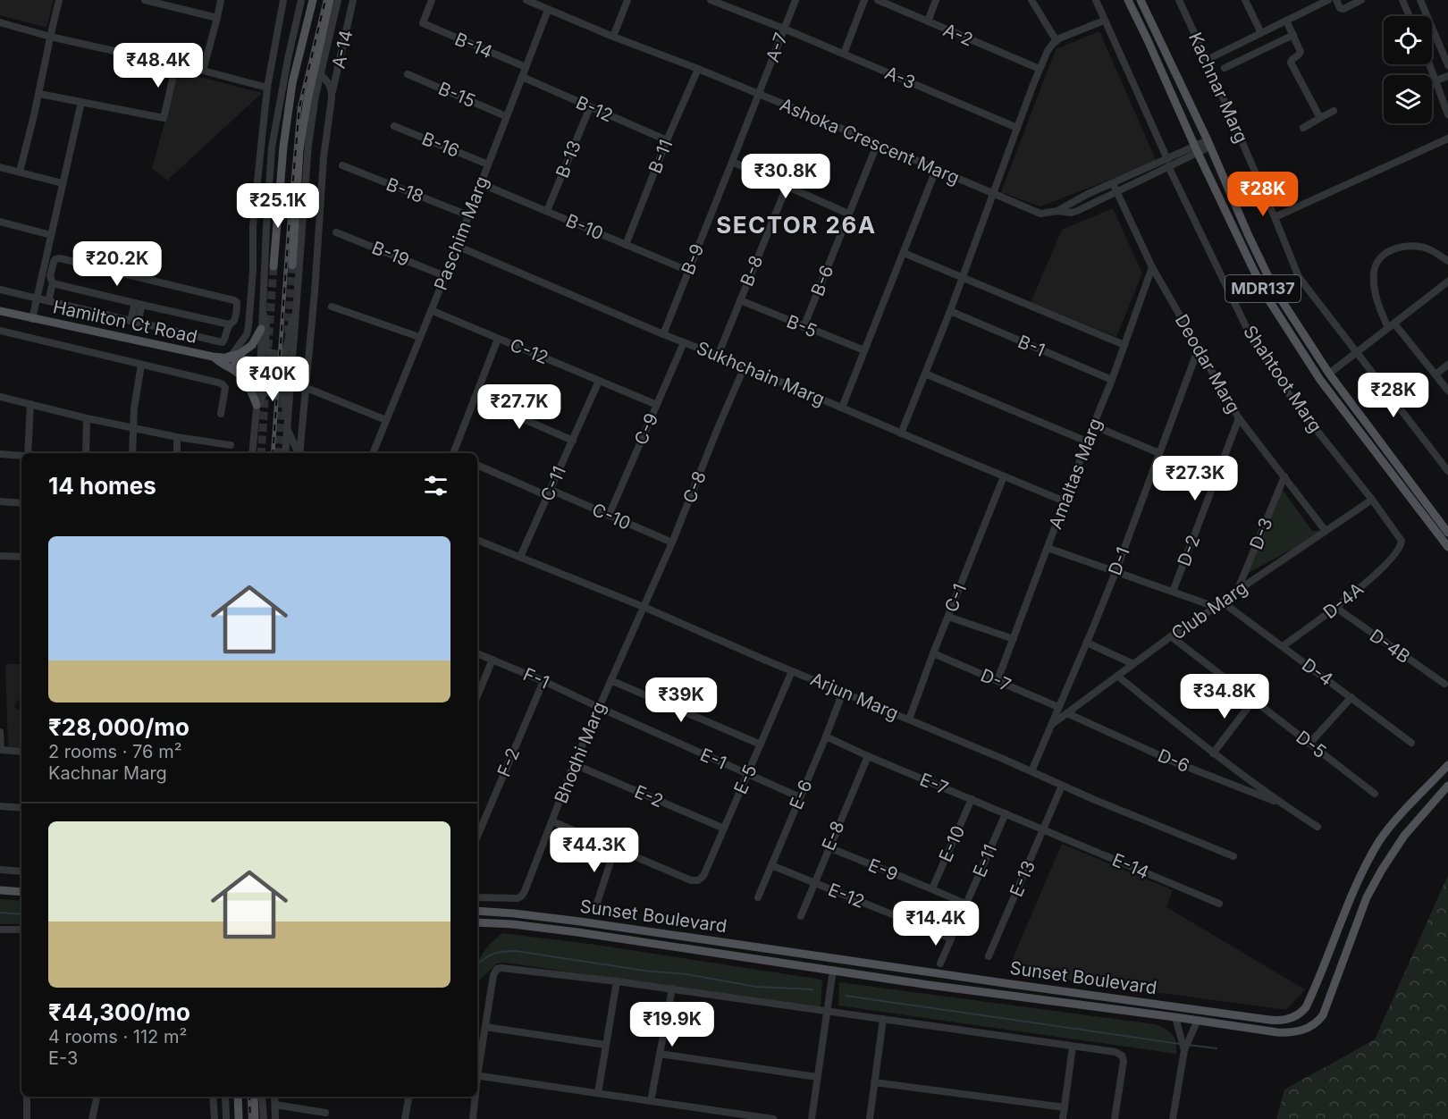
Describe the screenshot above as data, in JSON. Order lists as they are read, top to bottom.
{
  "streets": {
    "main road": ["MDR137", "Hamilton Ct Road", "Sunset Boulevard"],
    "street": [
      "A-2",
      "B-14",
      "A-7",
      "A-14",
      "A-3",
      "Kachnar Marg",
      "B-15",
      "B-12",
      "Ashoka Crescent Marg",
      "B-16",
      "B-11",
      "B-13",
      "B-18",
      "B-10",
      "Paschim Marg",
      "B-19",
      "B-9",
      "B-8",
      "B-6",
      "B-5",
      "B-1",
      "C-12",
      "Deodar Marg",
      "Sukhchain Marg",
      "Shahtoot Marg",
      "C-9",
      "Amaltas Marg",
      "C-11",
      "C-8",
      "C-10",
      "D-3",
      "D-2",
      "D-1",
      "C-1",
      "D-4A",
      "Club Marg",
      "D-4B",
      "D-4",
      "F-1",
      "D-7",
      "Arjun Marg",
      "D-5",
      "Bhodhi Marg",
      "E-1",
      "D-6",
      "F-2",
      "E-5",
      "E-7",
      "E-6",
      "E-2",
      "E-8",
      "E-10",
      "E-11",
      "E-14",
      "E-9",
      "E-13",
      "E-12"
    ]
  },
  "crossings": [
    ["B-14", "Paschim Marg"],
    ["A-7", "A-3"],
    ["A-7", "Ashoka Crescent Marg"],
    ["A-7", "B-9"],
    ["B-15", "Paschim Marg"],
    ["B-12", "B-11"],
    ["B-12", "B-13"],
    ["B-12", "Paschim Marg"],
    ["Ashoka Crescent Marg", "B-11"],
    ["Ashoka Crescent Marg", "Paschim Marg"],
    ["Ashoka Crescent Marg", "B-9"],
    ["Ashoka Crescent Marg", "B-6"],
    ["Ashoka Crescent Marg", "MDR137"],
    ["Ashoka Crescent Marg", "Deodar Marg"],
    ["Ashoka Crescent Marg", "Shahtoot Marg"],
    ["B-16", "Paschim Marg"],
    ["B-11", "B-10"],
    ["B-13", "B-10"],
    ["B-18", "Paschim Marg"],
    ["B-10", "Paschim Marg"],
    ["B-10", "B-9"],
    ["Paschim Marg", "B-19"],
    ["Paschim Marg", "C-12"],
    ["Paschim Marg", "Sukhchain Marg"],
    ["B-9", "Sukhchain Marg"],
    ["B-8", "B-5"],
    ["B-8", "Sukhchain Marg"],
    ["B-6", "B-5"],
    ["B-1", "Amaltas Marg"],
    ["C-12", "C-9"],
    ["C-12", "C-11"],
    ["Deodar Marg", "Amaltas Marg"],
    ["Deodar Marg", "D-3"],
    ["Deodar Marg", "D-2"],
    ["Deodar Marg", "D-1"],
    ["Deodar Marg", "Club Marg"],
    ["Sukhchain Marg", "C-9"],
    ["Sukhchain Marg", "Amaltas Marg"],
    ["Sukhchain Marg", "C-8"],
    ["Sukhchain Marg", "C-1"],
    ["Shahtoot Marg", "D-4A"],
    ["Shahtoot Marg", "Club Marg"],
    ["C-9", "C-10"],
    ["Amaltas Marg", "D-4"],
    ["Amaltas Marg", "D-7"],
    ["C-11", "C-10"],
    ["C-11", "Arjun Marg"],
    ["C-8", "C-10"],
    ["C-8", "Arjun Marg"],
    ["C-8", "Bhodhi Marg"],
    ["D-3", "Club Marg"],
    ["D-2", "D-4"],
    ["D-1", "Club Marg"],
    ["D-1", "D-4"],
    ["D-1", "D-7"],
    ["D-1", "Arjun Marg"],
    ["C-1", "D-7"],
    ["C-1", "Arjun Marg"],
    ["D-4A", "D-4B"],
    ["D-4A", "D-4"],
    ["Club Marg", "D-4"],
    ["Club Marg", "D-5"],
    ["Club Marg", "D-6"],
    ["F-1", "Bhodhi Marg"],
    ["F-1", "E-1"],
    ["F-1", "F-2"],
    ["Arjun Marg", "Bhodhi Marg"],
    ["Arjun Marg", "E-5"],
    ["Arjun Marg", "E-6"],
    ["Arjun Marg", "E-13"],
    ["Bhodhi Marg", "E-1"],
    ["Bhodhi Marg", "E-2"],
    ["E-1", "E-5"],
    ["E-1", "E-6"],
    ["E-5", "E-2"],
    ["E-7", "E-6"],
    ["E-7", "E-8"],
    ["E-7", "E-10"],
    ["E-7", "E-11"],
    ["E-7", "E-14"],
    ["E-7", "E-13"],
    ["E-6", "E-12"],
    ["E-8", "E-9"],
    ["E-8", "E-12"],
    ["E-10", "E-9"],
    ["E-11", "E-9"],
    ["E-11", "E-12"],
    ["E-14", "E-13"]
  ],
  "districts": ["SECTOR 26A"],
  "page": {
    "price": [
      "₹48.4K",
      "₹30.8K",
      "₹28K",
      "₹25.1K",
      "₹20.2K",
      "₹40K",
      "₹28K",
      "₹27.7K",
      "₹27.3K",
      "₹34.8K",
      "₹39K",
      "₹44.3K",
      "₹14.4K",
      "₹19.9K"
    ],
    "heading": "14 homes",
    "list": [
      {
        "name": "₹28,000/mo",
        "note": "2 rooms · 76 m² · Kachnar Marg"
      },
      {
        "name": "₹44,300/mo",
        "note": "4 rooms · 112 m² · E-3"
      }
    ]
  }
}
